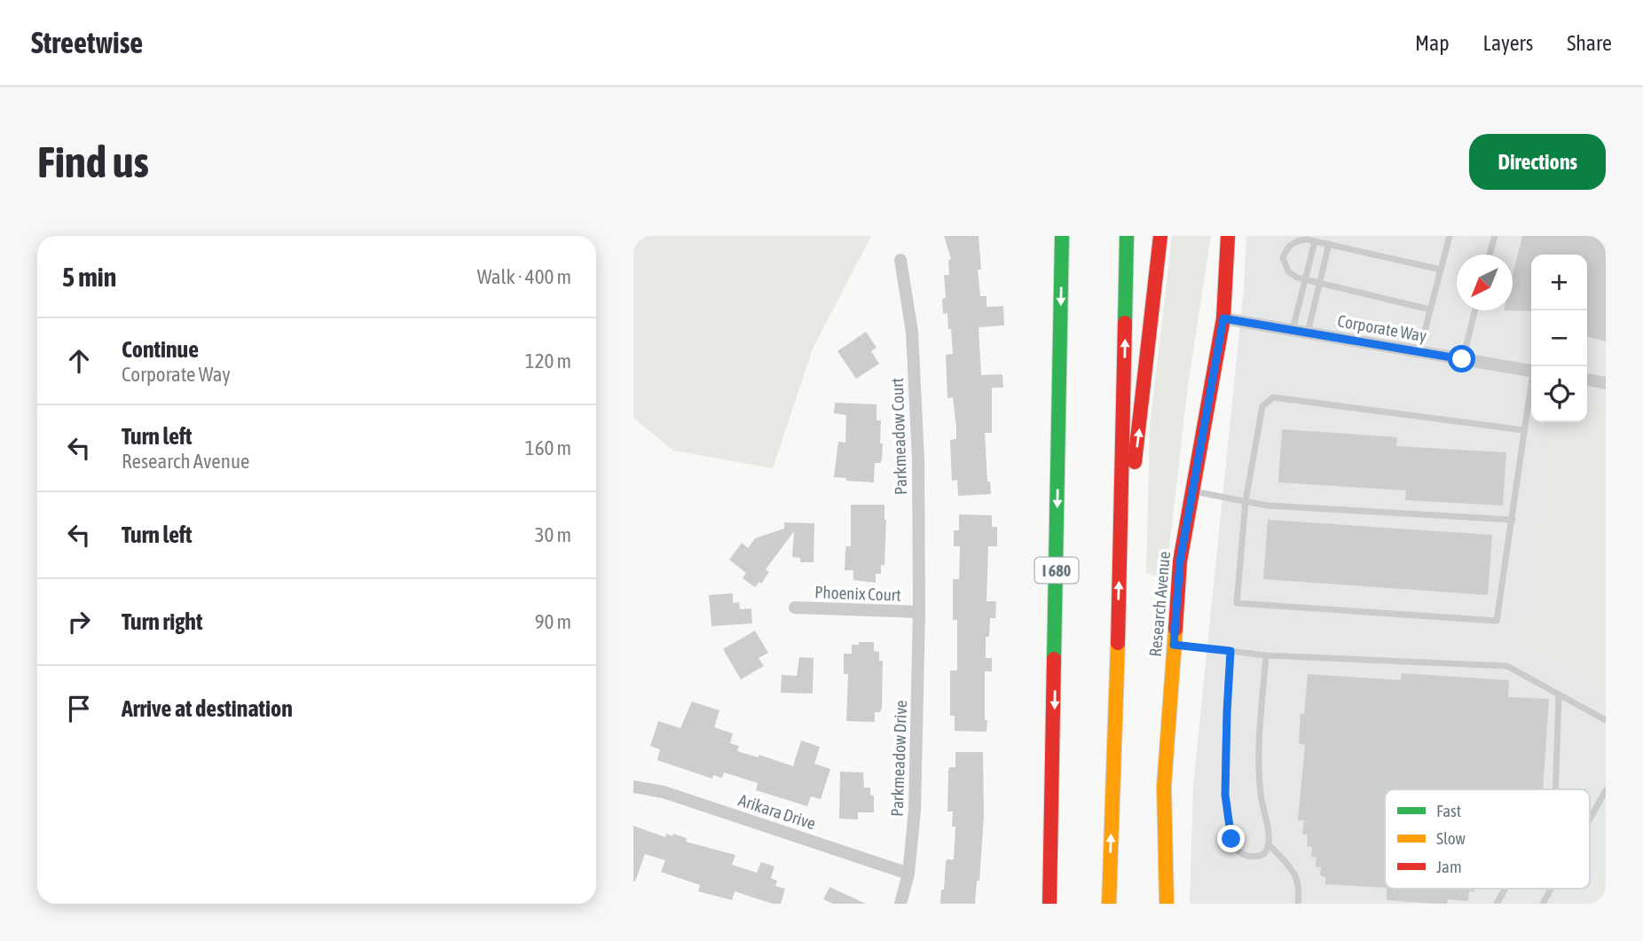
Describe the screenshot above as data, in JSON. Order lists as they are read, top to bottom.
{
  "streets": {
    "main road": ["I 680", "Research Avenue"],
    "street": [
      "Corporate Way",
      "Parkmeadow Court",
      "Phoenix Court",
      "Parkmeadow Drive",
      "Arikara Drive"
    ]
  },
  "crossings": [
    ["Corporate Way", "Research Avenue"],
    ["Parkmeadow Court", "Phoenix Court"],
    ["Parkmeadow Court", "Parkmeadow Drive"],
    ["Phoenix Court", "Parkmeadow Drive"],
    ["Parkmeadow Drive", "Arikara Drive"]
  ],
  "legend": ["Fast", "Slow", "Jam"],
  "north": "bottom left",
  "page": {
    "header": "Streetwise",
    "nav": ["Map", "Layers", "Share"],
    "buttons": "Directions",
    "title": "Find us",
    "heading": ["5 min", "Walk · 400 m"],
    "map_buttons": ["+", "−"],
    "list": [
      ["Continue", "Corporate Way", "120 m"],
      ["Turn left", "Research Avenue", "160 m"],
      ["Turn left", "30 m"],
      ["Turn right", "90 m"],
      "Arrive at destination"
    ]
  }
}
